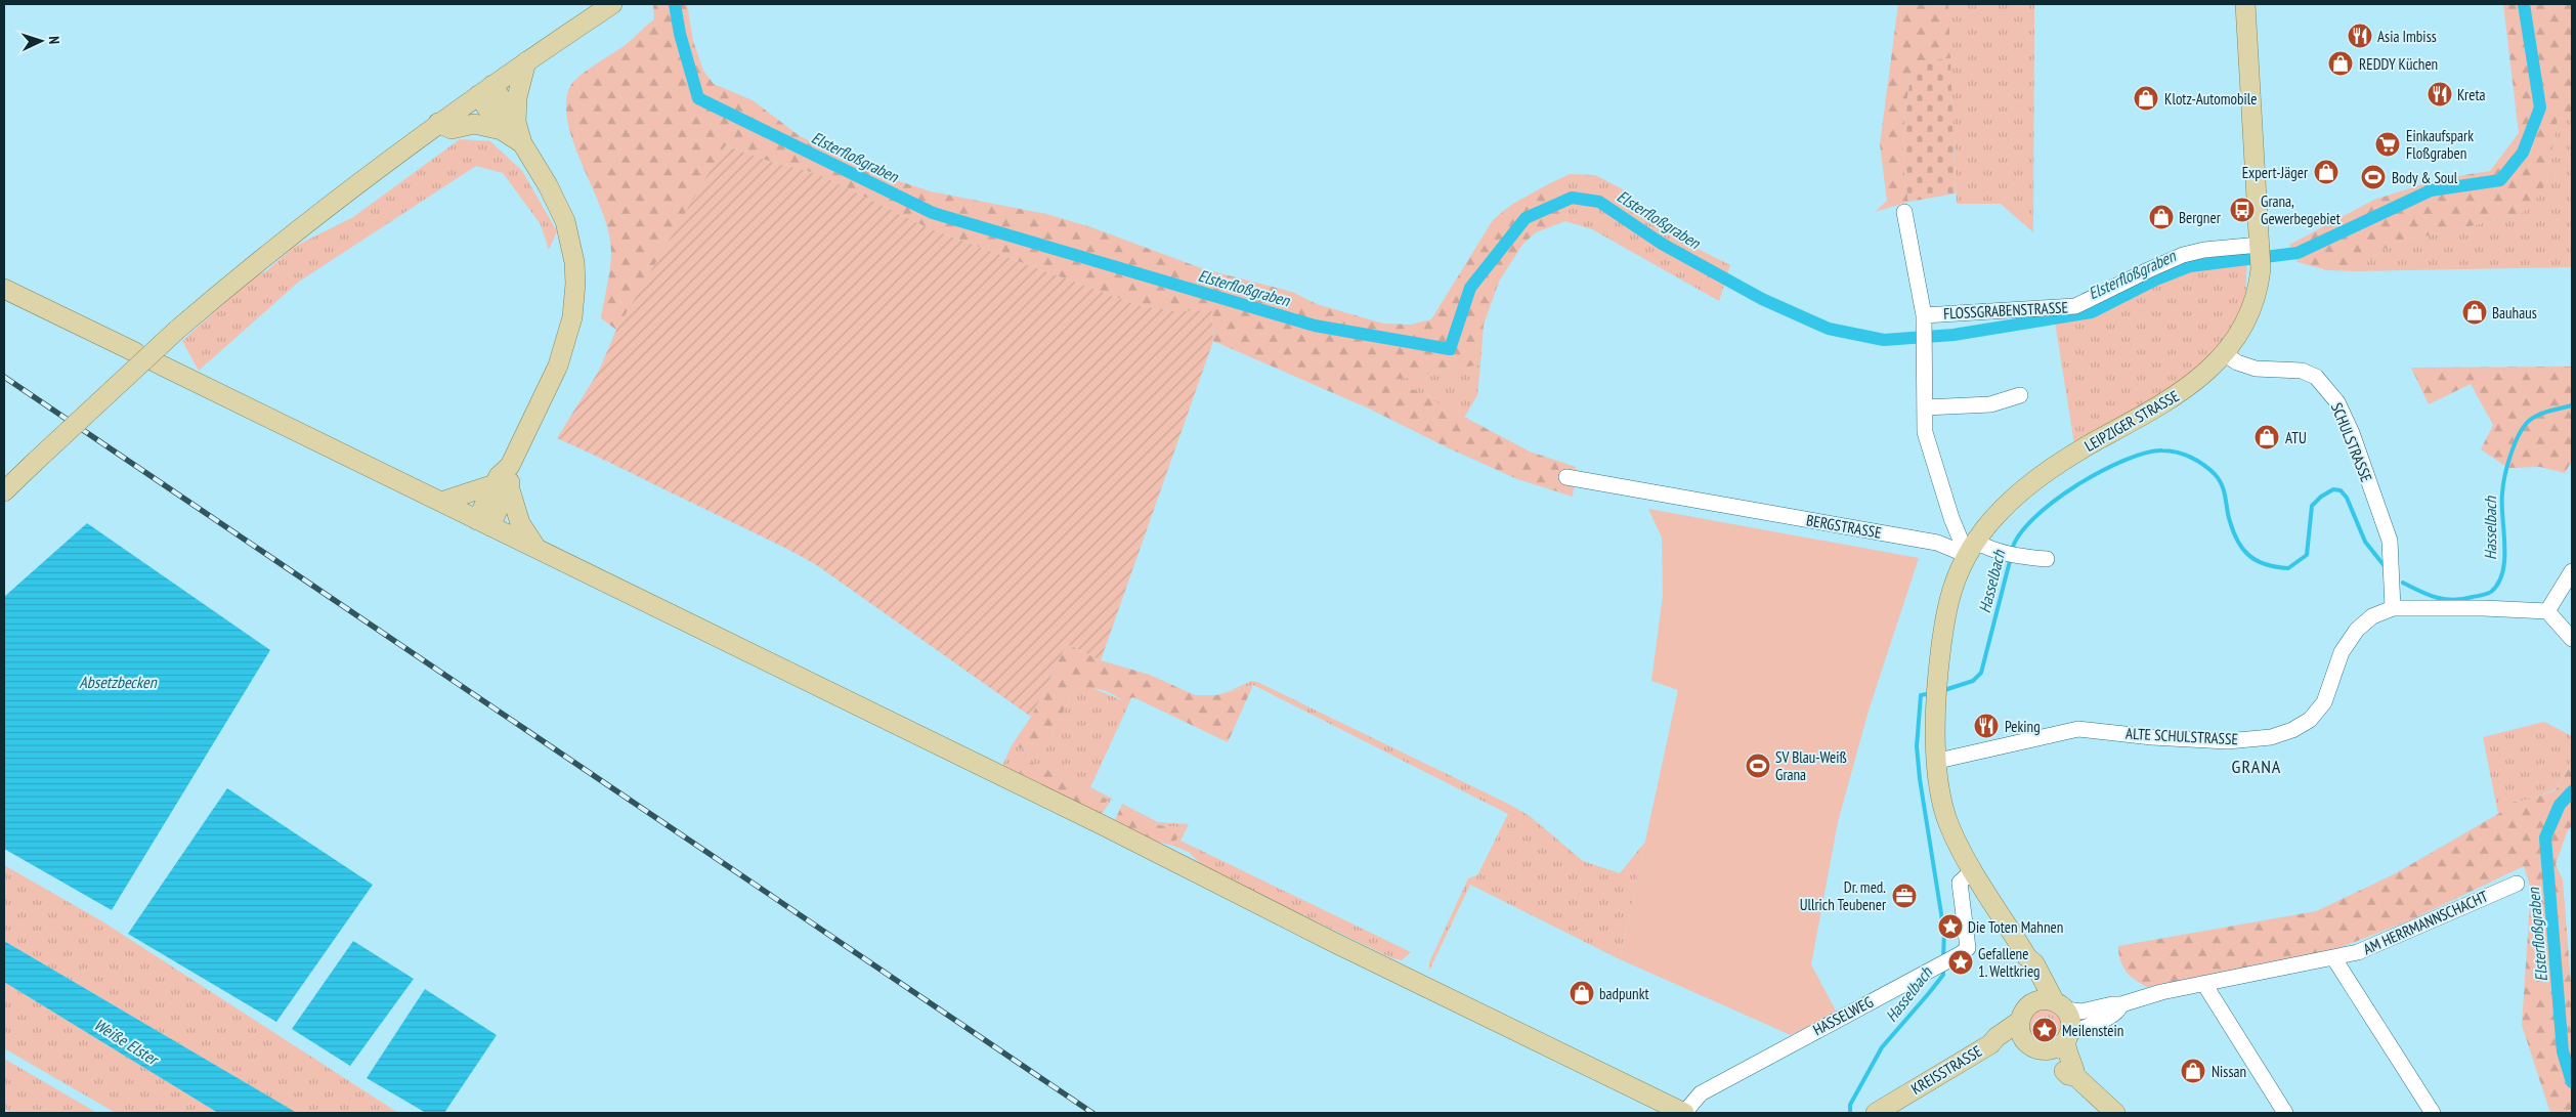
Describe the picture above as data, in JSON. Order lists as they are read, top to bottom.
{
  "streets": {
    "main road": ["LEIPZIGER STRASSE", "HASSELWEG", "KREISSTRASSE"],
    "street": [
      "FLOSSGRABENSTRASSE",
      "SCHULSTRASSE",
      "BERGSTRASSE",
      "ALTE SCHULSTRASSE",
      "AM HERRMANNSCHACHT"
    ]
  },
  "crossings": [
    ["FLOSSGRABENSTRASSE", "LEIPZIGER STRASSE"],
    ["LEIPZIGER STRASSE", "SCHULSTRASSE"],
    ["LEIPZIGER STRASSE", "BERGSTRASSE"],
    ["LEIPZIGER STRASSE", "ALTE SCHULSTRASSE"],
    ["LEIPZIGER STRASSE", "AM HERRMANNSCHACHT"],
    ["LEIPZIGER STRASSE", "HASSELWEG"],
    ["LEIPZIGER STRASSE", "KREISSTRASSE"],
    ["SCHULSTRASSE", "ALTE SCHULSTRASSE"],
    ["AM HERRMANNSCHACHT", "KREISSTRASSE"]
  ],
  "districts": ["GRANA"],
  "water": [
    "Elsterfloßgraben",
    "Hasselbach",
    "Absetzbecken",
    "Weiße Elster"
  ],
  "places": {
    "restaurant": ["Asia Imbiss", "Kreta", "Peking"],
    "shop": [
      "REDDY Küchen",
      "Klotz-Automobile",
      "Expert-Jäger",
      "Bergner",
      "Bauhaus",
      "ATU",
      "badpunkt",
      "Nissan"
    ],
    "supermarket": ["Einkaufspark Floßgraben"],
    "sports": ["Body & Soul", "SV Blau-Weiß Grana"],
    "bus stop": ["Grana, Gewerbegebiet"],
    "office": ["Dr. med. Ullrich Teubener"],
    "place": ["Die Toten Mahnen", "Gefallene 1. Weltkrieg", "Meilenstein"]
  },
  "north": "right"
}
